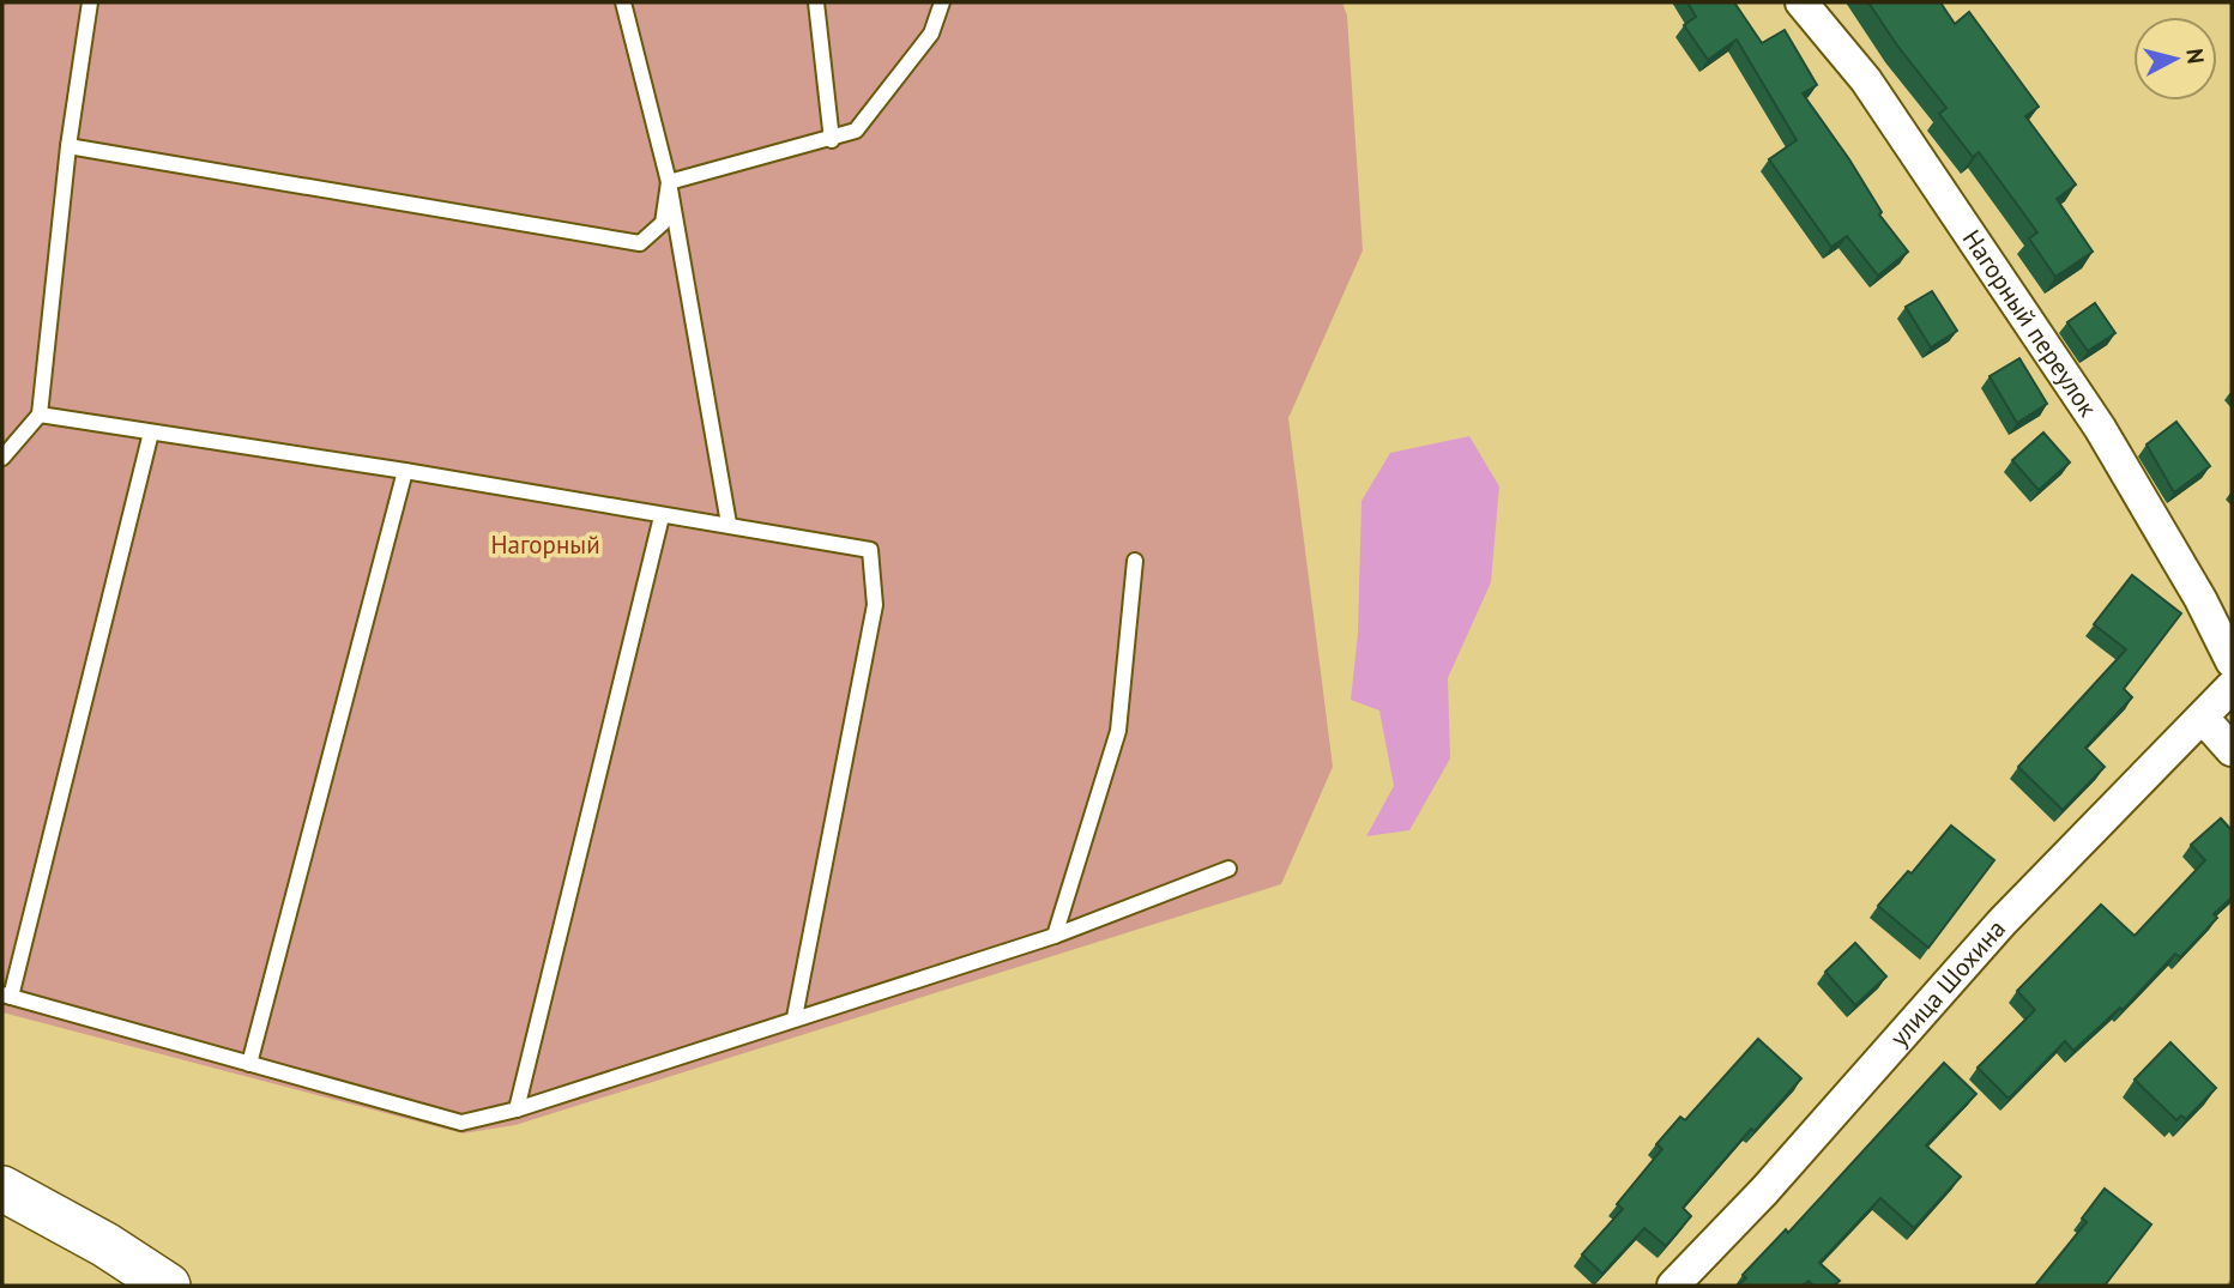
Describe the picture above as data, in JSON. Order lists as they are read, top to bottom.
{
  "streets": {
    "street": ["Нагорный переулок", "улица Шохина"]
  },
  "parks": ["Нагорный"],
  "north": "right"
}
